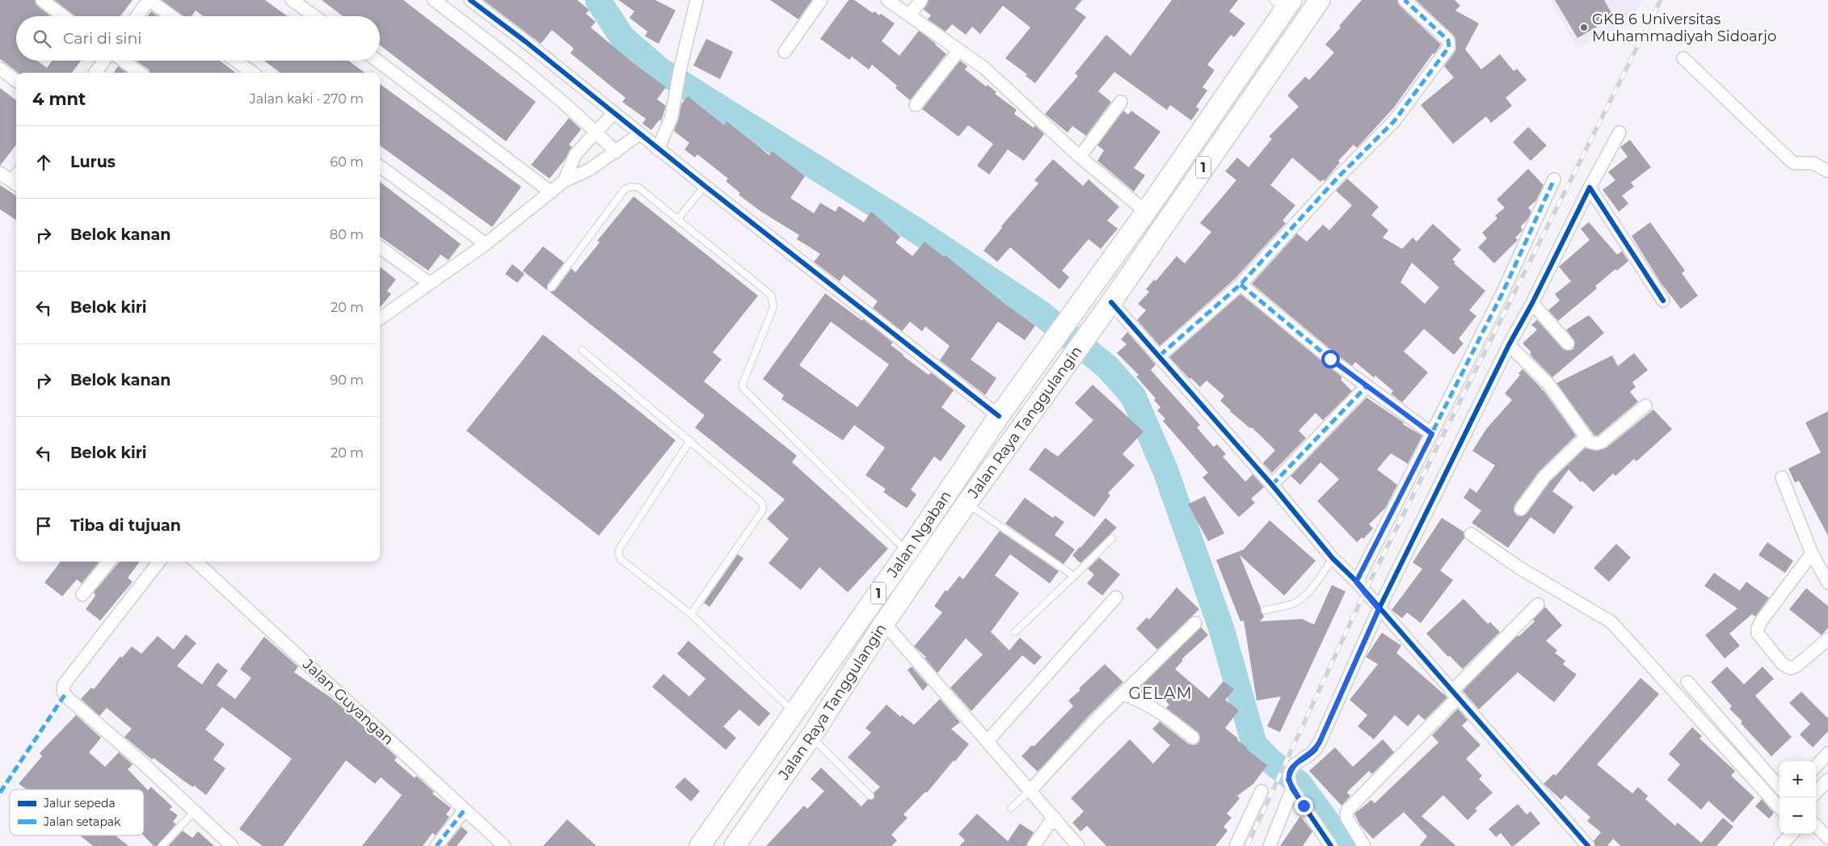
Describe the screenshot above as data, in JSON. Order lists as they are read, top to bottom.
{
  "streets": {
    "highway": ["1", "Jalan Raya Tanggulangin", "Jalan Ngaban"],
    "street": ["Jalan Guyangan"]
  },
  "crossings": [
    ["1", "Jalan Ngaban"]
  ],
  "districts": ["GELAM"],
  "places": ["GKB 6 Universitas Muhammadiyah Sidoarjo"],
  "legend": ["Jalur sepeda", "Jalan setapak"],
  "page": {
    "search": "Cari di sini",
    "heading": ["4 mnt", "Jalan kaki · 270 m"],
    "list": [
      ["Lurus", "60 m"],
      ["Belok kanan", "80 m"],
      ["Belok kiri", "20 m"],
      ["Belok kanan", "90 m"],
      ["Belok kiri", "20 m"],
      "Tiba di tujuan"
    ],
    "map_buttons": ["+", "−"]
  }
}
